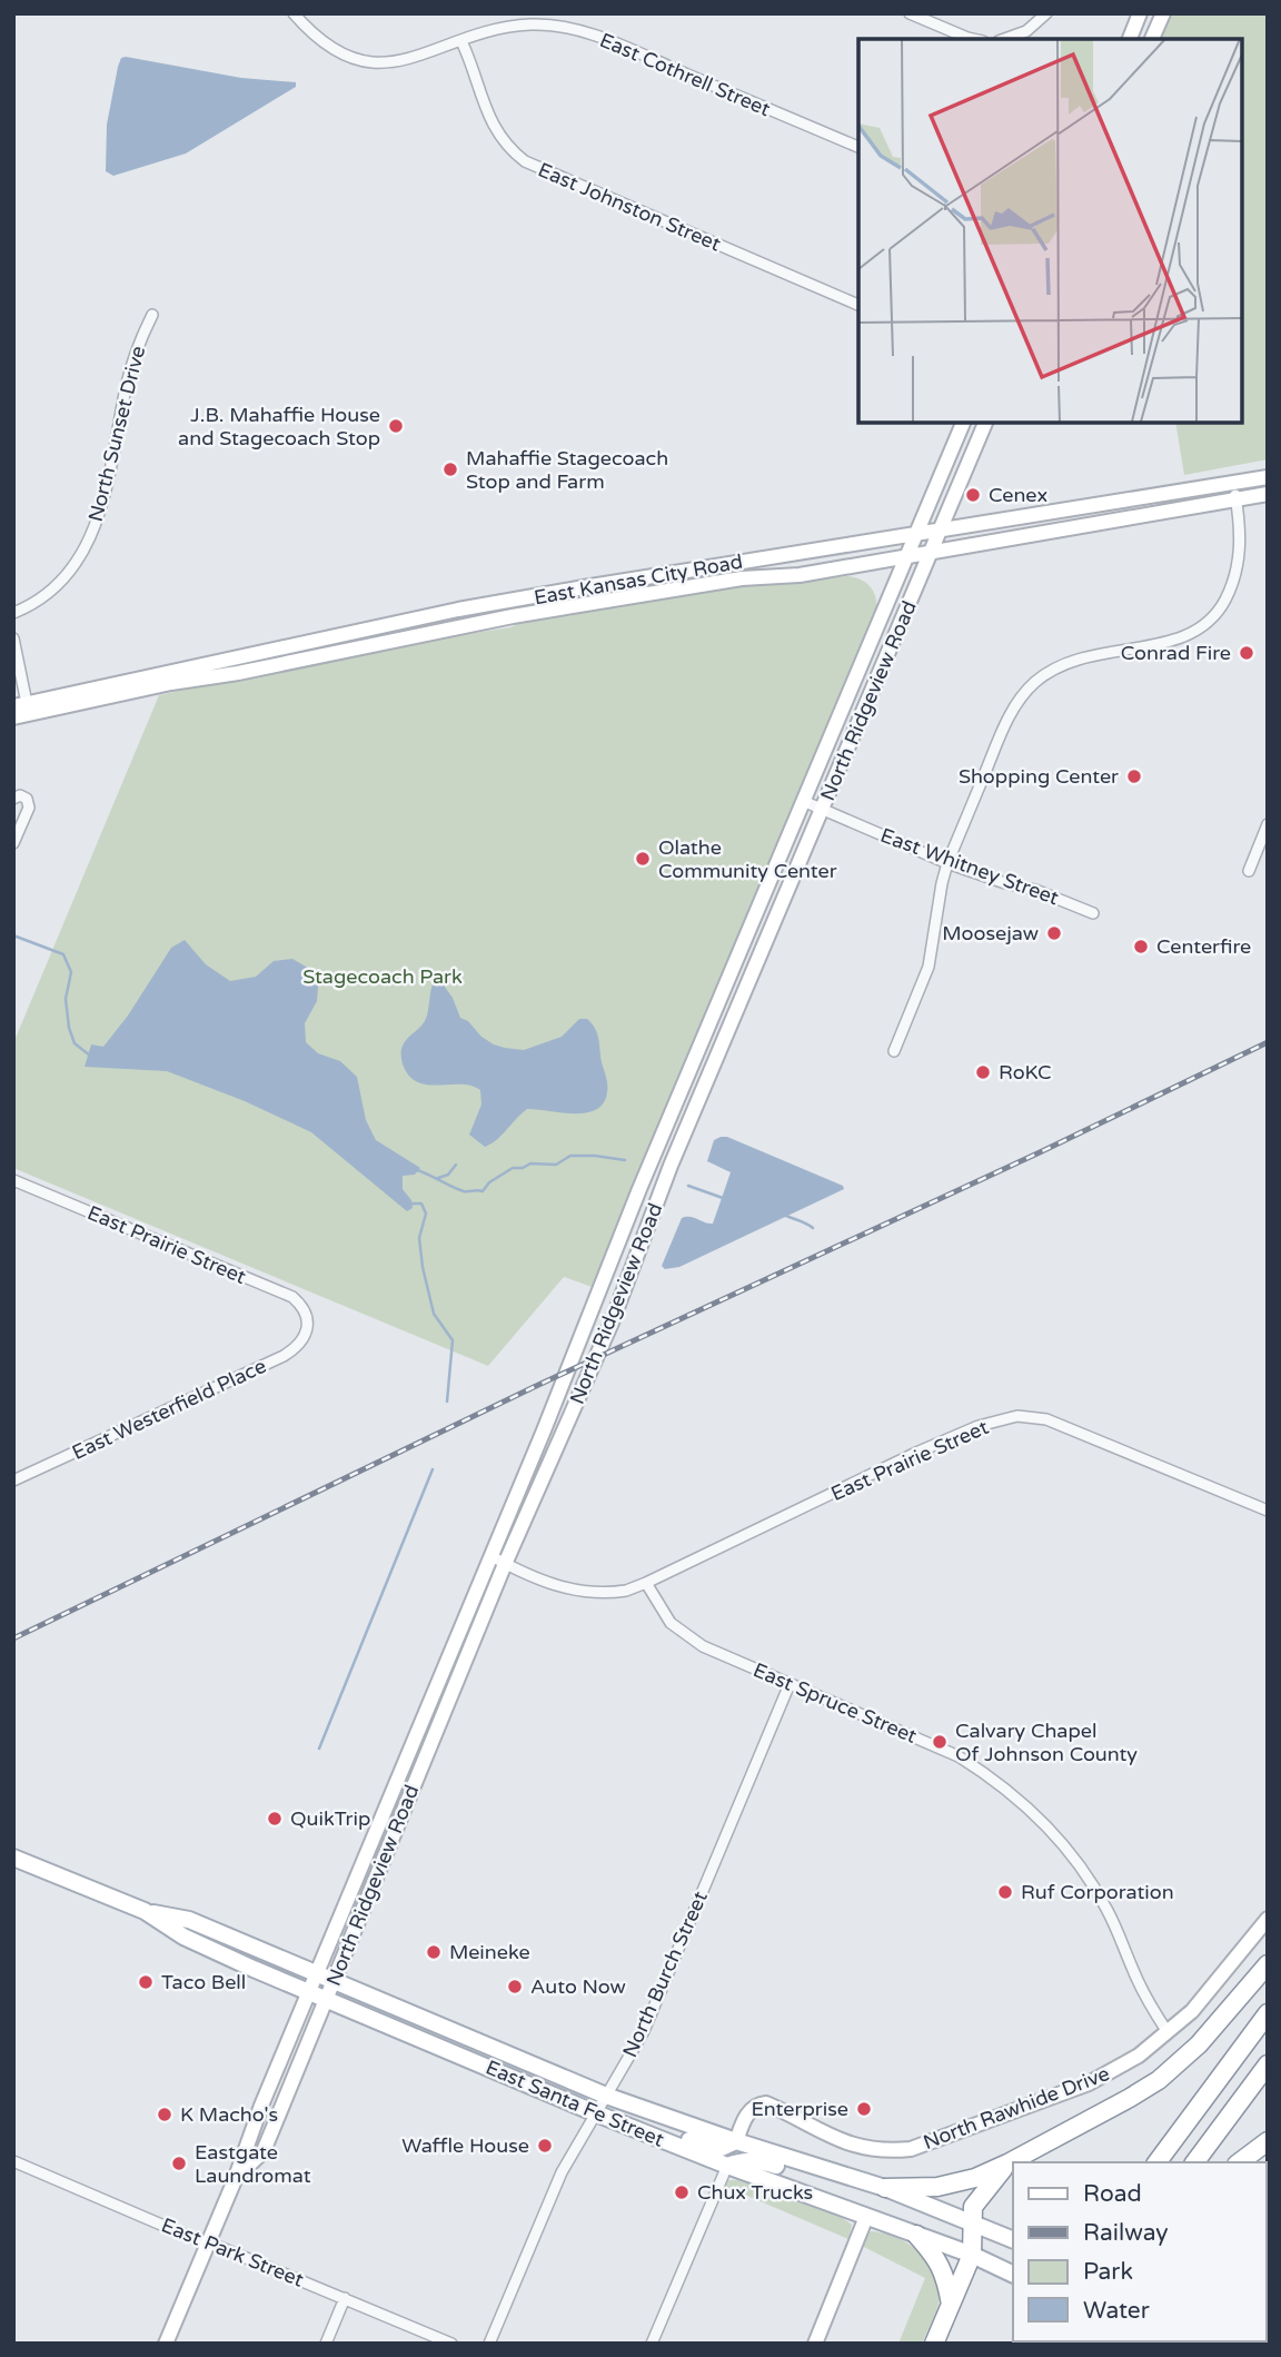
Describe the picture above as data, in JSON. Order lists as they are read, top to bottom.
{
  "streets": {
    "main road": [
      "East Kansas City Road",
      "North Ridgeview Road",
      "East Santa Fe Street",
      "North Rawhide Drive"
    ],
    "street": [
      "East Cothrell Street",
      "East Johnston Street",
      "North Sunset Drive",
      "East Whitney Street",
      "East Prairie Street",
      "East Westerfield Place",
      "East Spruce Street",
      "North Burch Street",
      "East Park Street"
    ]
  },
  "crossings": [
    ["East Cothrell Street", "East Johnston Street"],
    ["East Kansas City Road", "North Ridgeview Road"],
    ["North Ridgeview Road", "East Whitney Street"],
    ["North Ridgeview Road", "East Santa Fe Street"],
    ["North Ridgeview Road", "East Park Street"],
    ["East Prairie Street", "East Westerfield Place"],
    ["East Prairie Street", "East Spruce Street"],
    ["East Spruce Street", "North Burch Street"],
    ["East Spruce Street", "North Rawhide Drive"],
    ["North Burch Street", "East Santa Fe Street"],
    ["East Santa Fe Street", "North Rawhide Drive"]
  ],
  "parks": ["Stagecoach Park"],
  "places": [
    "J.B. Mahaffie House and Stagecoach Stop",
    "Mahaffie Stagecoach Stop and Farm",
    "Cenex",
    "Conrad Fire",
    "Shopping Center",
    "Olathe Community Center",
    "Moosejaw",
    "Centerfire",
    "RoKC",
    "Calvary Chapel Of Johnson County",
    "QuikTrip",
    "Ruf Corporation",
    "Meineke",
    "Taco Bell",
    "Auto Now",
    "Enterprise",
    "K Macho's",
    "Waffle House",
    "Eastgate Laundromat",
    "Chux Trucks"
  ],
  "legend": [
    "Road",
    "Railway",
    "Park",
    "Water"
  ]
}
